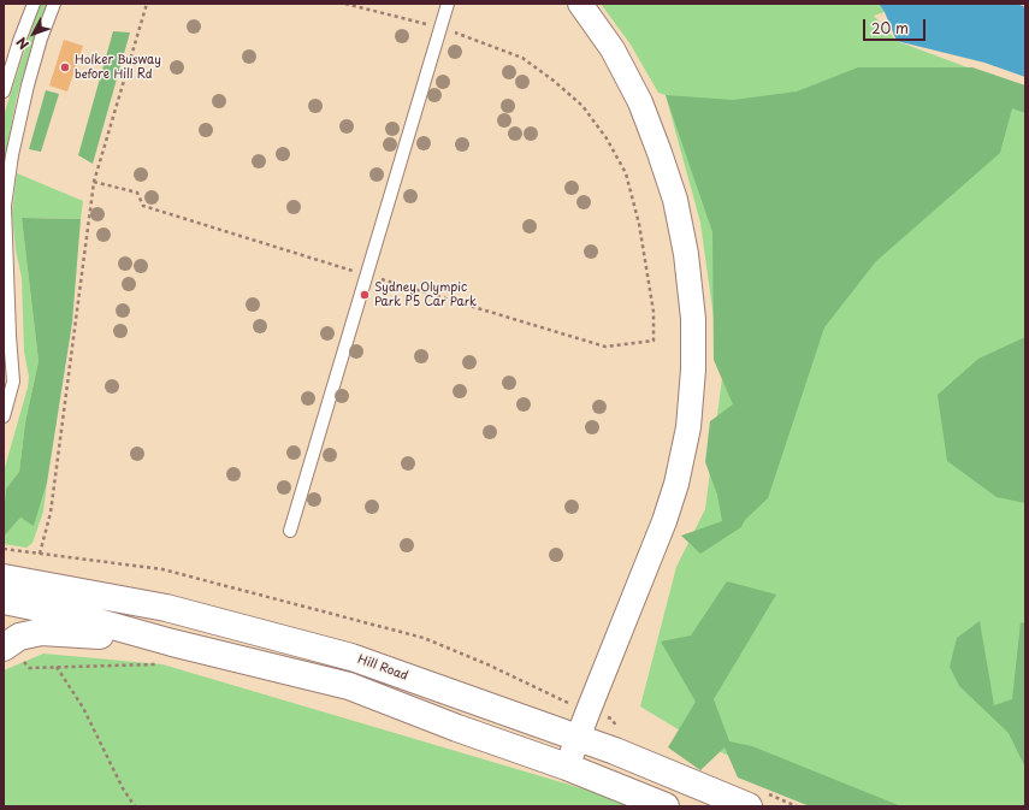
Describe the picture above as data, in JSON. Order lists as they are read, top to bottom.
{
  "streets": {
    "main road": ["Hill Road"]
  },
  "places": ["Holker Busway before Hill Rd", "Sydney Olympic Park P5 Car Park"],
  "scale_bar": "20 m",
  "north": "bottom left"
}
